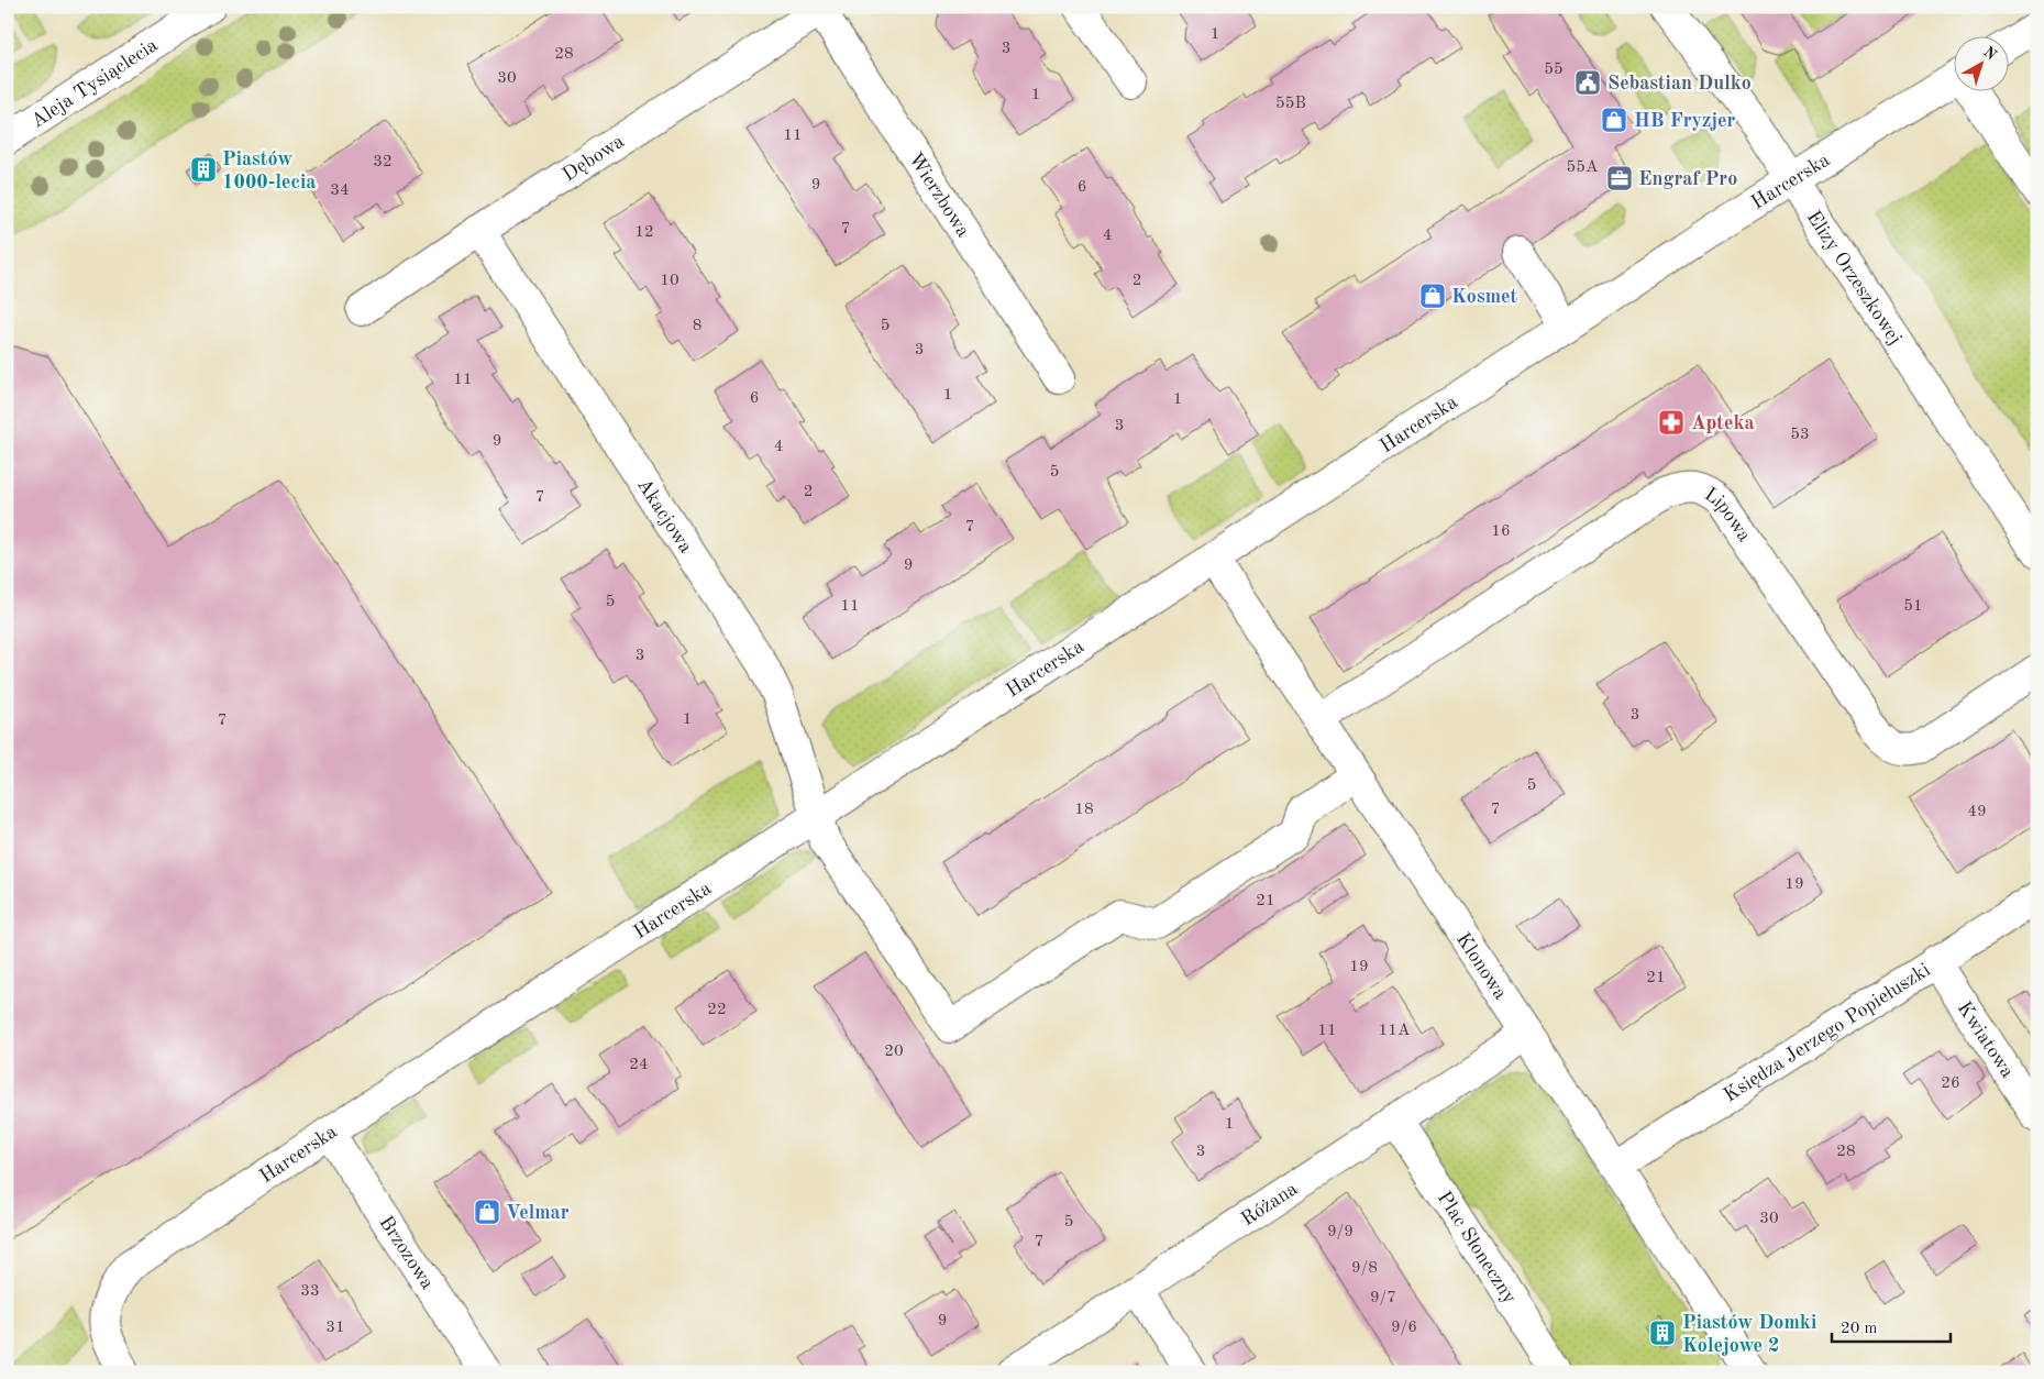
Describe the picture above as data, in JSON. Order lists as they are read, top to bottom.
{
  "streets": {
    "street": [
      "Aleja Tysiąclecia",
      "Dębowa",
      "Harcerska",
      "Wierzbowa",
      "Elizy Orzeszkowej",
      "Akacjowa",
      "Lipowa",
      "Klonowa",
      "Księdza Jerzego Popiełuszki",
      "Kwiatowa",
      "Różana",
      "Plac Słoneczny",
      "Brzozowa"
    ]
  },
  "crossings": [
    ["Dębowa", "Wierzbowa"],
    ["Dębowa", "Akacjowa"],
    ["Harcerska", "Elizy Orzeszkowej"],
    ["Harcerska", "Akacjowa"],
    ["Harcerska", "Klonowa"],
    ["Harcerska", "Brzozowa"],
    ["Akacjowa", "Klonowa"],
    ["Lipowa", "Klonowa"],
    ["Klonowa", "Księdza Jerzego Popiełuszki"],
    ["Klonowa", "Różana"],
    ["Księdza Jerzego Popiełuszki", "Kwiatowa"],
    ["Różana", "Plac Słoneczny"]
  ],
  "places": {
    "public building": ["Sebastian Dulko"],
    "shop": ["HB Fryzjer", "Kosmet", "Velmar"],
    "building": ["Piastów 1000-lecia", "Piastów Domki Kolejowe 2"],
    "office": ["Engraf Pro"],
    "pharmacy": ["Apteka"]
  },
  "house_numbers": [
    "1",
    "3",
    "28",
    "55",
    "30",
    "1",
    "55B",
    "11",
    "32",
    "55A",
    "9",
    "6",
    "34",
    "7",
    "12",
    "4",
    "10",
    "2",
    "8",
    "5",
    "3",
    "11",
    "1",
    "6",
    "1",
    "3",
    "53",
    "9",
    "4",
    "5",
    "2",
    "7",
    "7",
    "16",
    "9",
    "5",
    "11",
    "51",
    "3",
    "3",
    "1",
    "7",
    "5",
    "18",
    "7",
    "49",
    "19",
    "21",
    "19",
    "21",
    "22",
    "11",
    "11A",
    "20",
    "24",
    "26",
    "1",
    "3",
    "28",
    "30",
    "5",
    "9/9",
    "7",
    "9/8",
    "33",
    "9/7",
    "9",
    "31",
    "9/6"
  ],
  "scale_bar": "20 m",
  "north": "top right"
}
